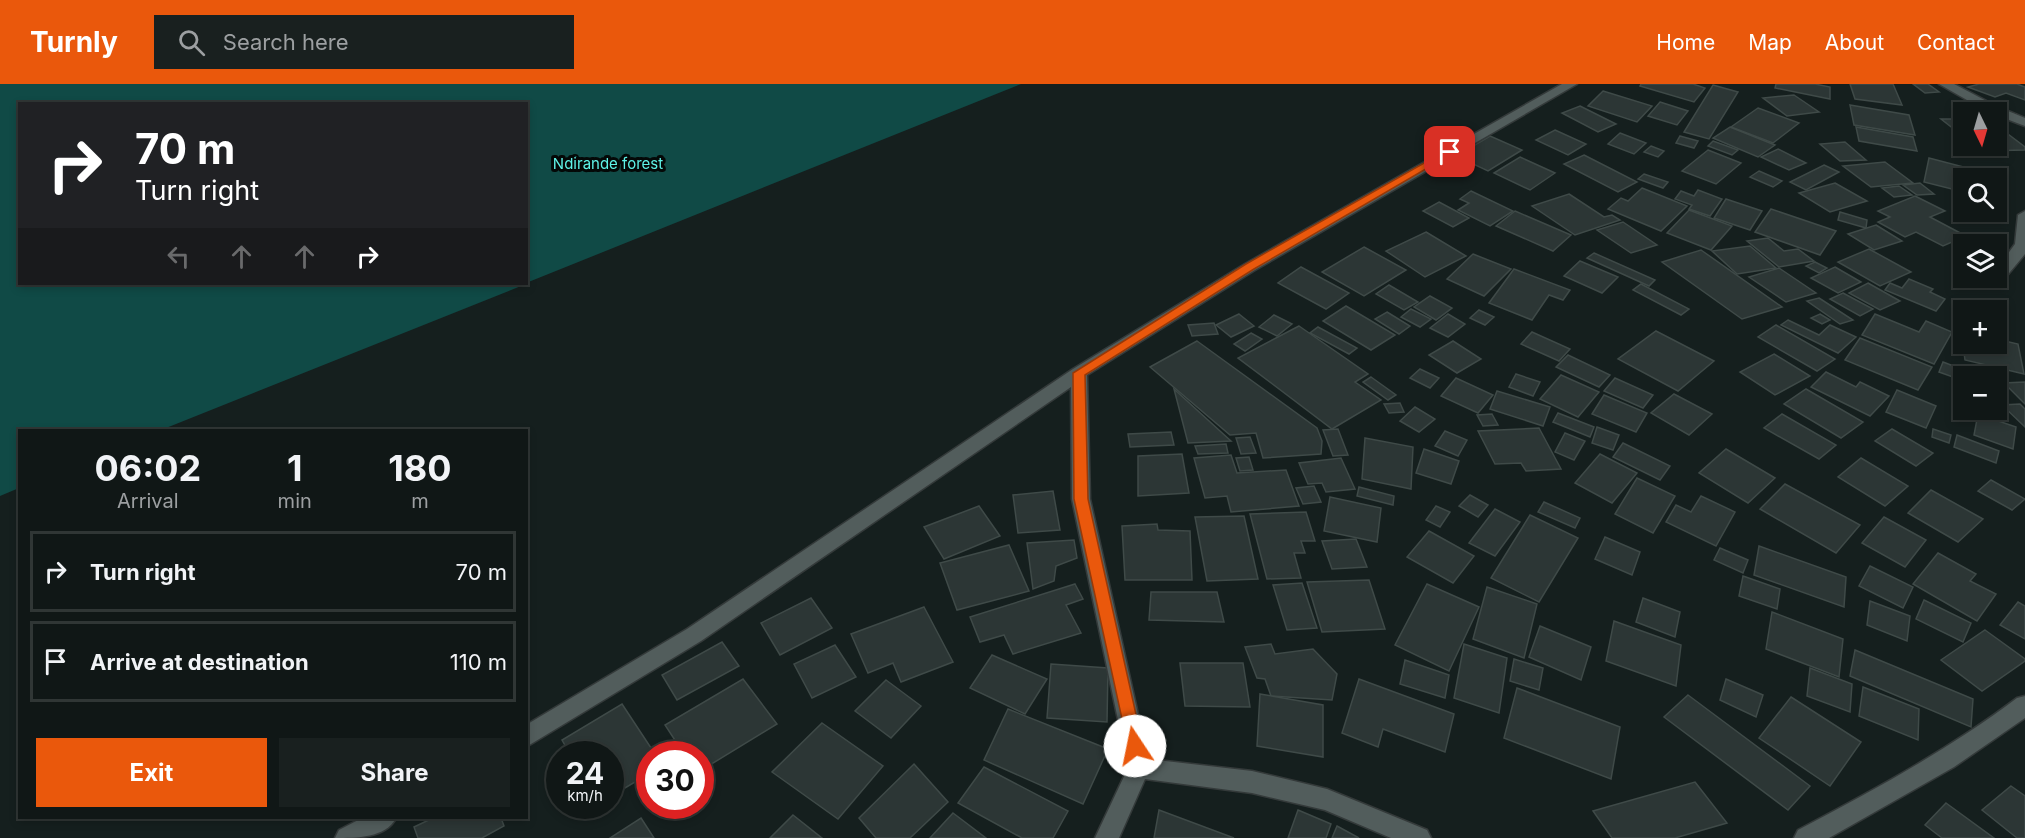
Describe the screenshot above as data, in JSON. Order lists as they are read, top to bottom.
{
  "parks": ["Ndirande forest"],
  "north": "bottom",
  "page": {
    "header": "Turnly",
    "search": "Search here",
    "nav": [
      "Home",
      "Map",
      "About",
      "Contact"
    ],
    "map_buttons": ["+", "−"],
    "turn": ["70 m", "Turn right"],
    "eta": [
      "06:02",
      "Arrival",
      "1",
      "min",
      "180",
      "m"
    ],
    "list": [
      {
        "name": "Turn right",
        "value": "70 m"
      },
      {
        "name": "Arrive at destination",
        "value": "110 m"
      }
    ],
    "buttons": ["Exit", "Share"],
    "speed": "24 km/h",
    "limit": "30"
  }
}
